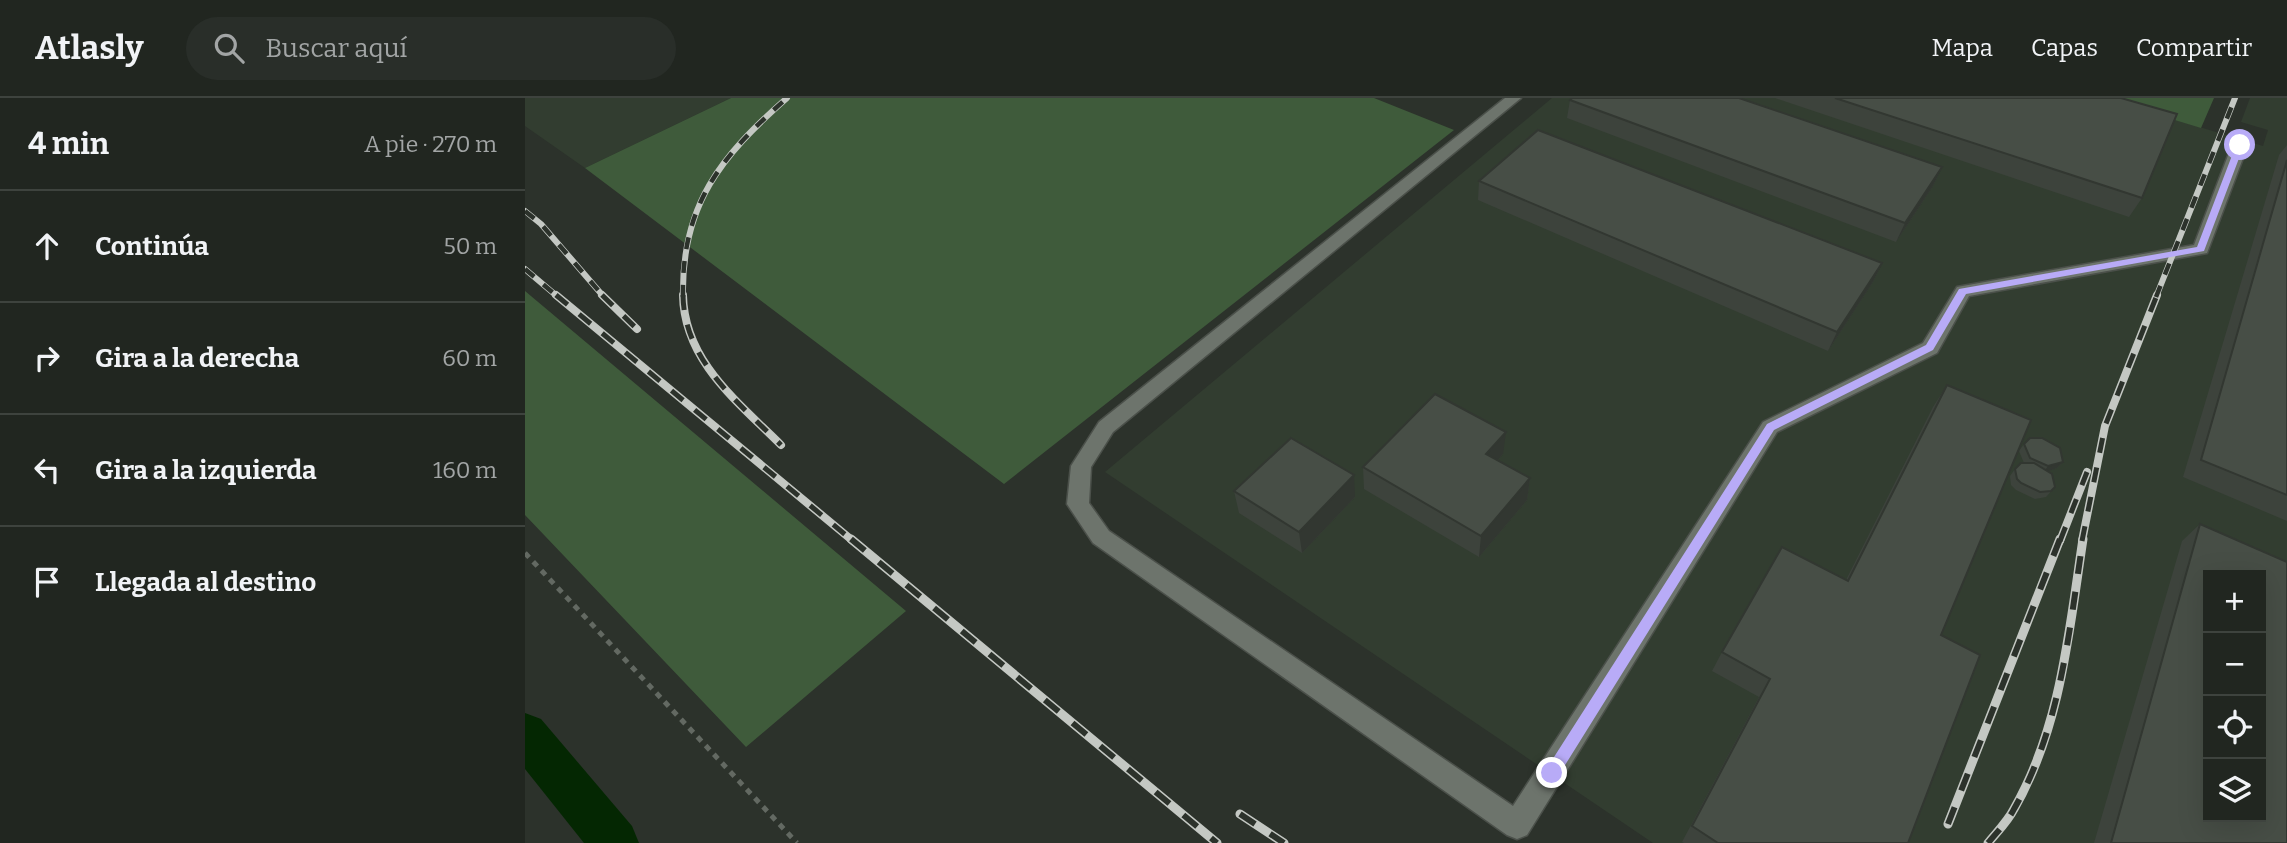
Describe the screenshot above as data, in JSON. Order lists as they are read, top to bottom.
{
  "page": {
    "header": "Atlasly",
    "search": "Buscar aquí",
    "nav": ["Mapa", "Capas", "Compartir"],
    "heading": ["4 min", "A pie · 270 m"],
    "list": [
      ["Continúa", "50 m"],
      ["Gira a la derecha", "60 m"],
      ["Gira a la izquierda", "160 m"],
      "Llegada al destino"
    ],
    "map_buttons": ["+", "−"]
  }
}
